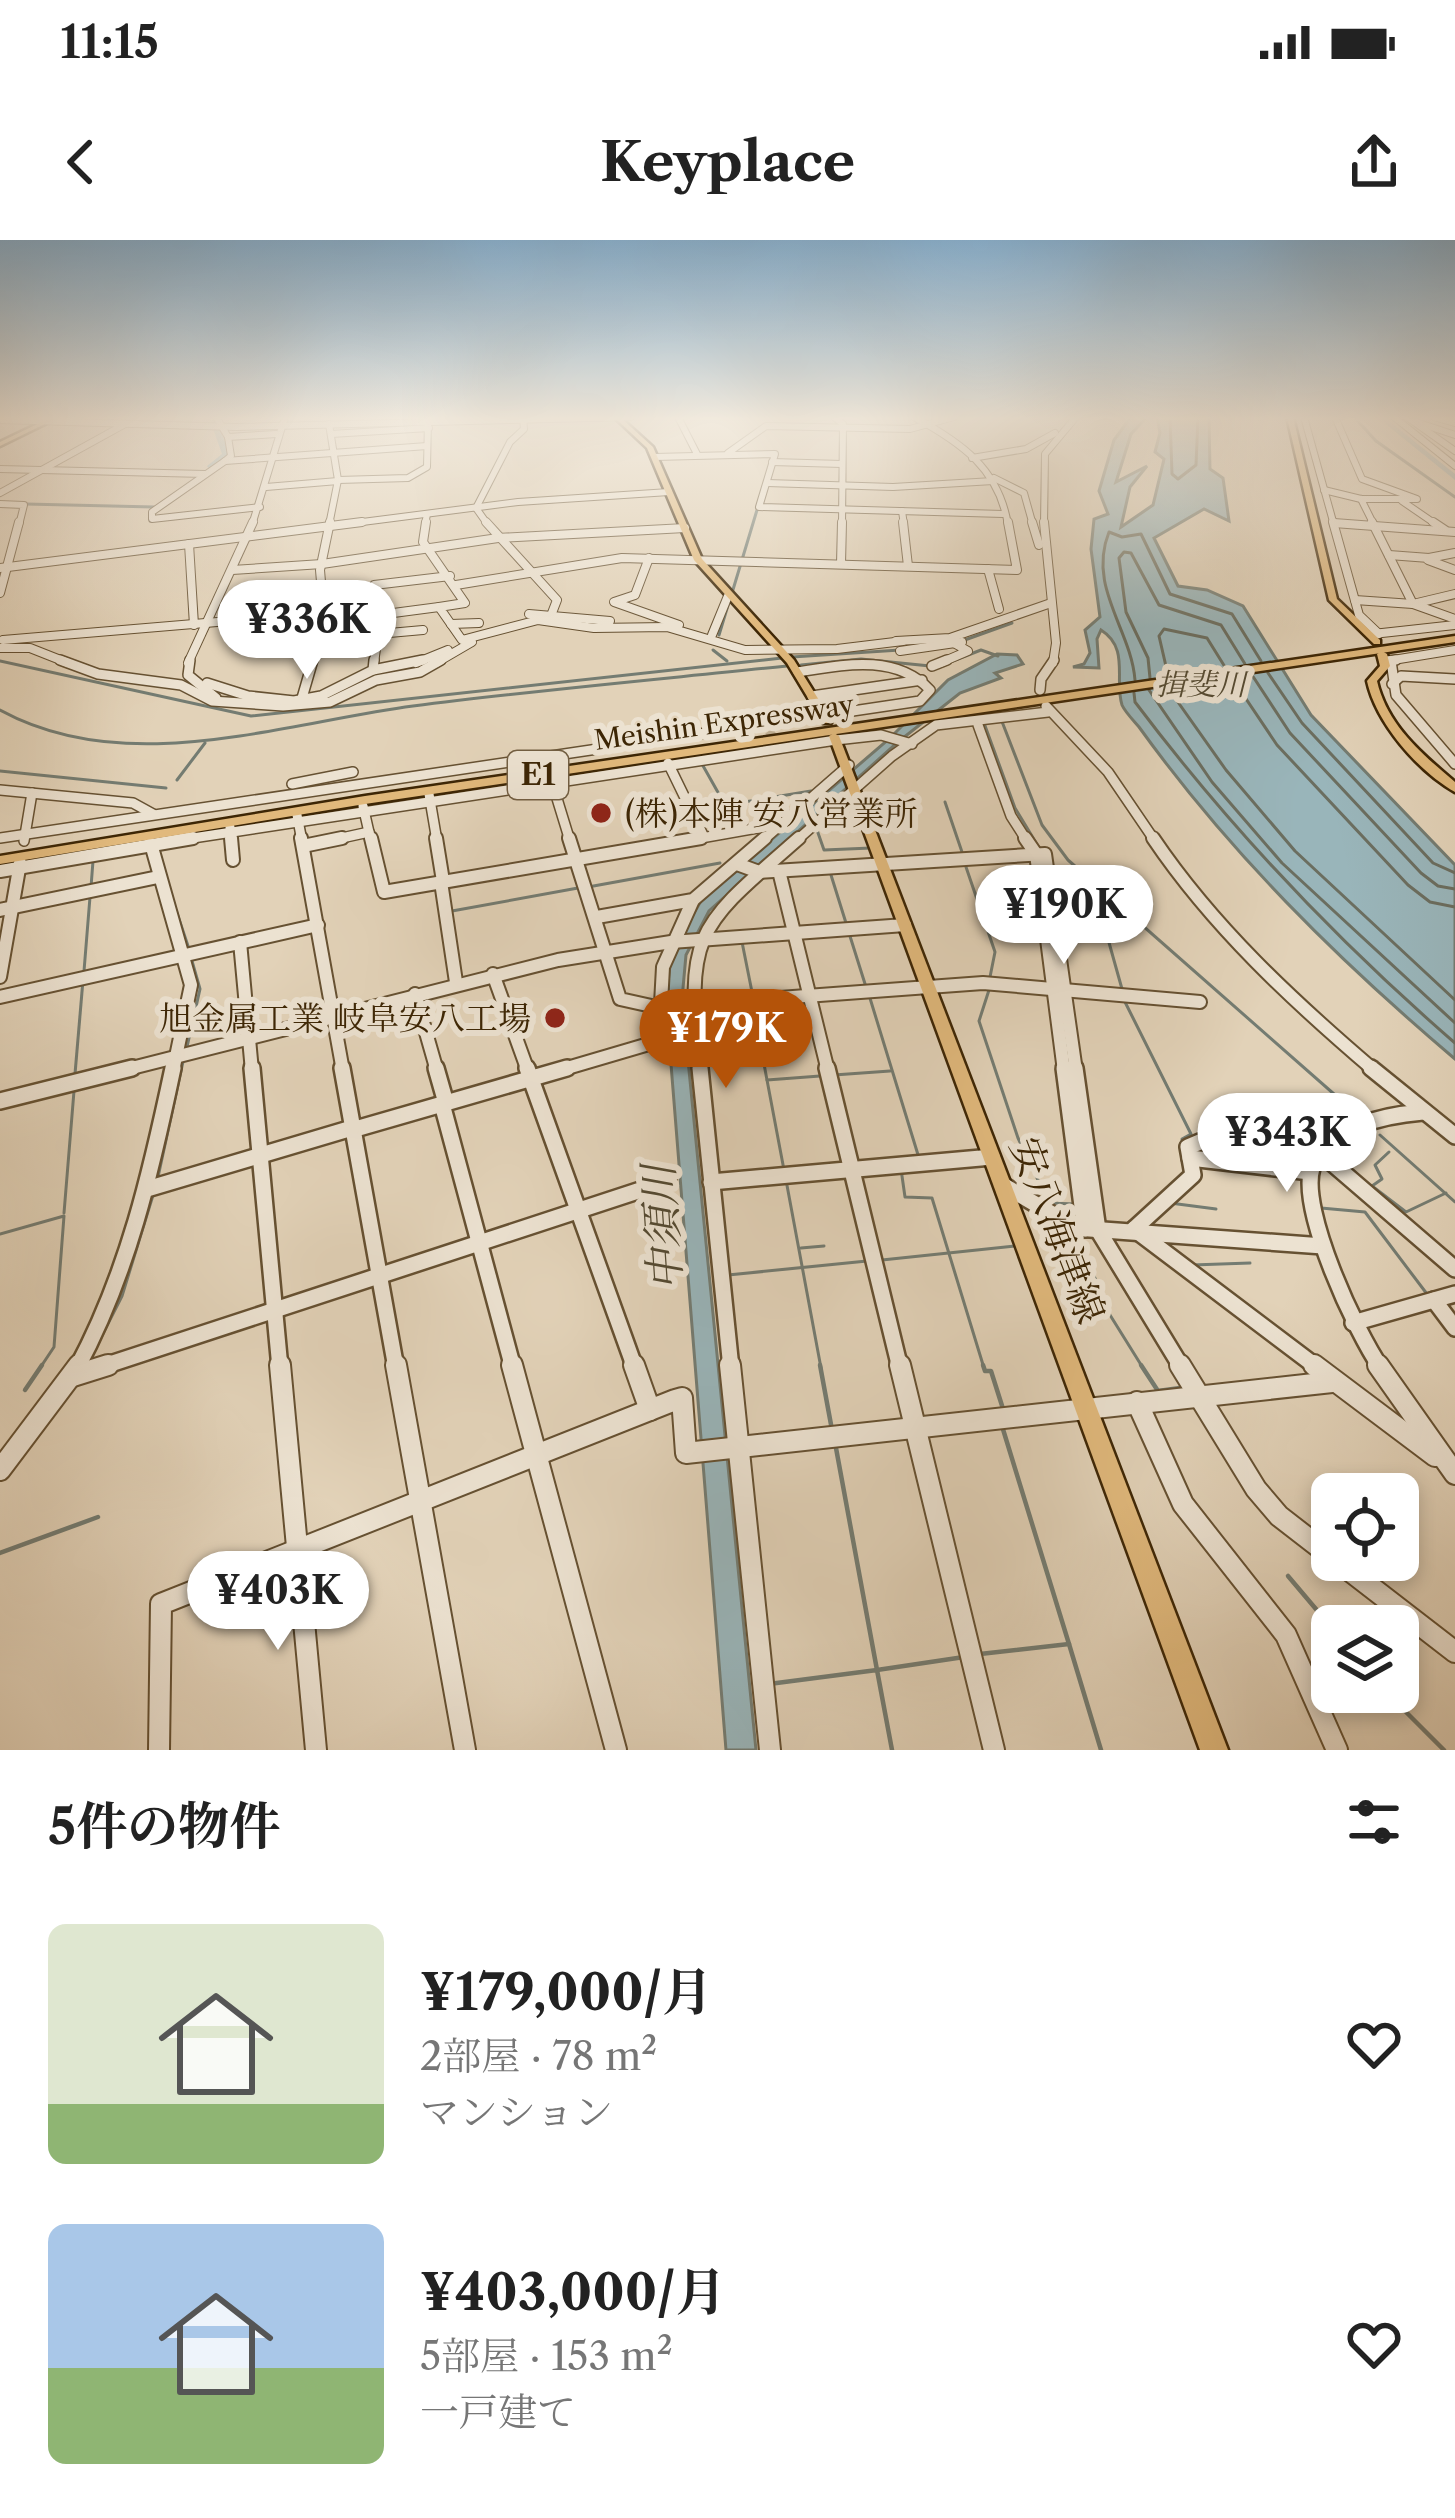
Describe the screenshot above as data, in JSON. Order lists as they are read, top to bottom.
{
  "streets": {
    "highway": ["Meishin Expressway", "E1"],
    "main road": ["安八海津線"]
  },
  "water": ["揖斐川", "中須川"],
  "places": ["(株)本陣 安八営業所", "旭金属工業 岐阜安八工場"],
  "page": {
    "status": "11:15",
    "header": "Keyplace",
    "price": [
      "¥336K",
      "¥190K",
      "¥179K",
      "¥343K",
      "¥403K"
    ],
    "heading": "5件の物件",
    "list": [
      {
        "name": "¥179,000/月",
        "note": "2部屋 · 78 m² · マンション"
      },
      {
        "name": "¥403,000/月",
        "note": "5部屋 · 153 m² · 一戸建て"
      }
    ]
  }
}
